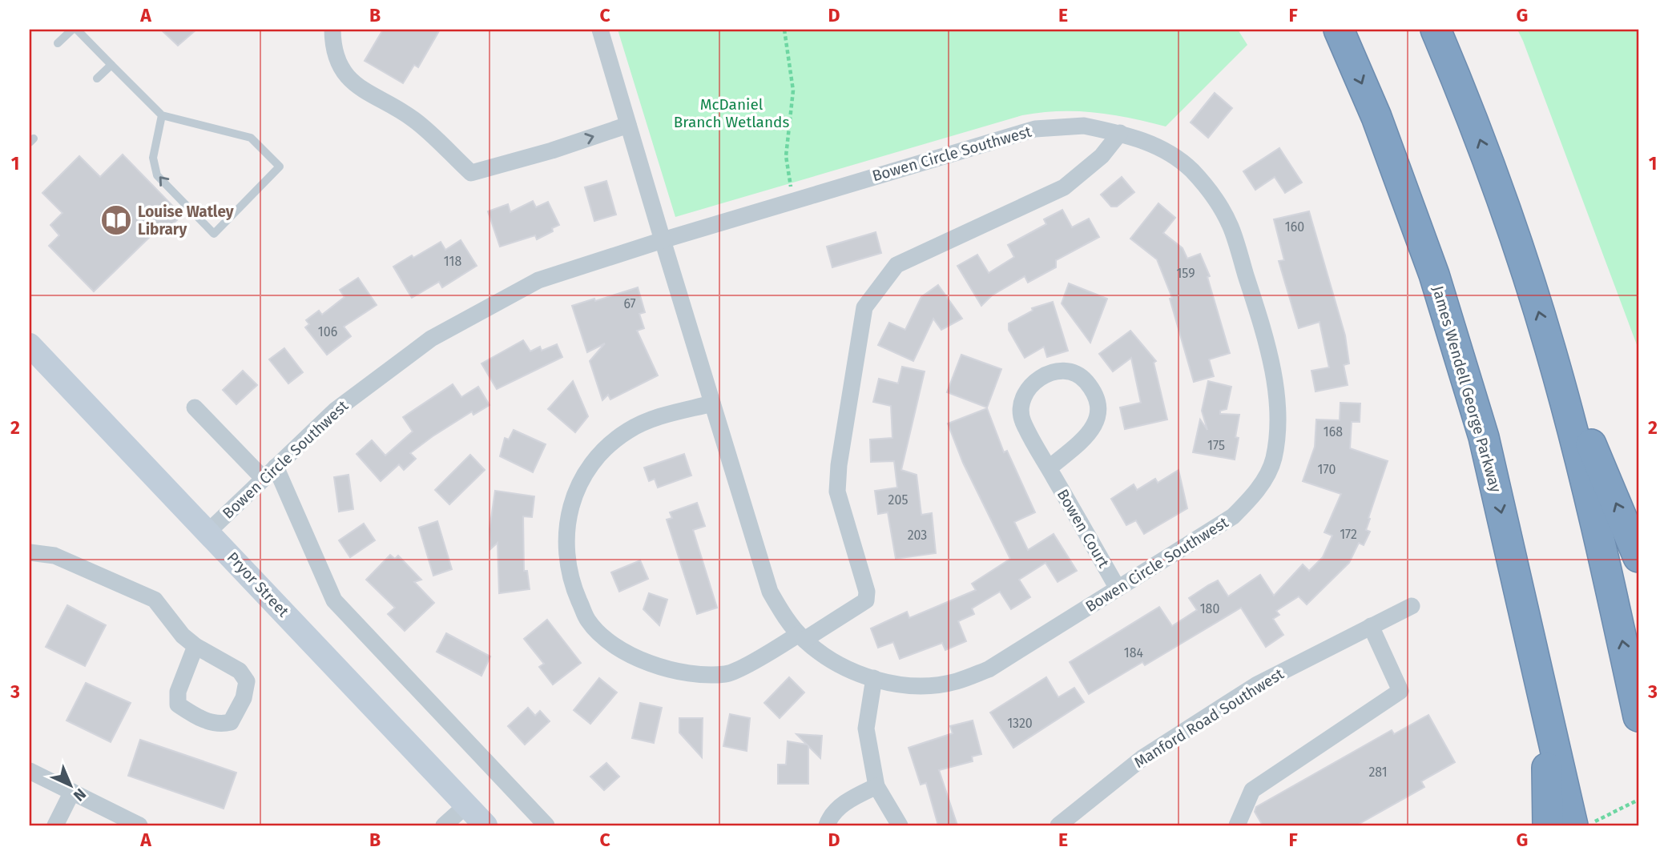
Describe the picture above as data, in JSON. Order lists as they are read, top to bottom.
{
  "streets": {
    "highway": ["James Wendell George Parkway"],
    "main road": ["Pryor Street"],
    "street": ["Bowen Circle Southwest", "Bowen Court", "Manford Road Southwest"]
  },
  "crossings": [
    ["Bowen Circle Southwest", "Bowen Court"],
    ["Bowen Circle Southwest", "Pryor Street"]
  ],
  "parks": ["McDaniel Branch Wetlands"],
  "places": {
    "library": ["Louise Watley Library"]
  },
  "house_numbers": [
    "160",
    "118",
    "159",
    "67",
    "106",
    "168",
    "175",
    "170",
    "205",
    "172",
    "203",
    "180",
    "184",
    "1320",
    "281"
  ],
  "north": "bottom right",
  "grid": {
    "columns": [
      "A",
      "B",
      "C",
      "D",
      "E",
      "F",
      "G"
    ],
    "rows": ["1", "2", "3"]
  }
}
